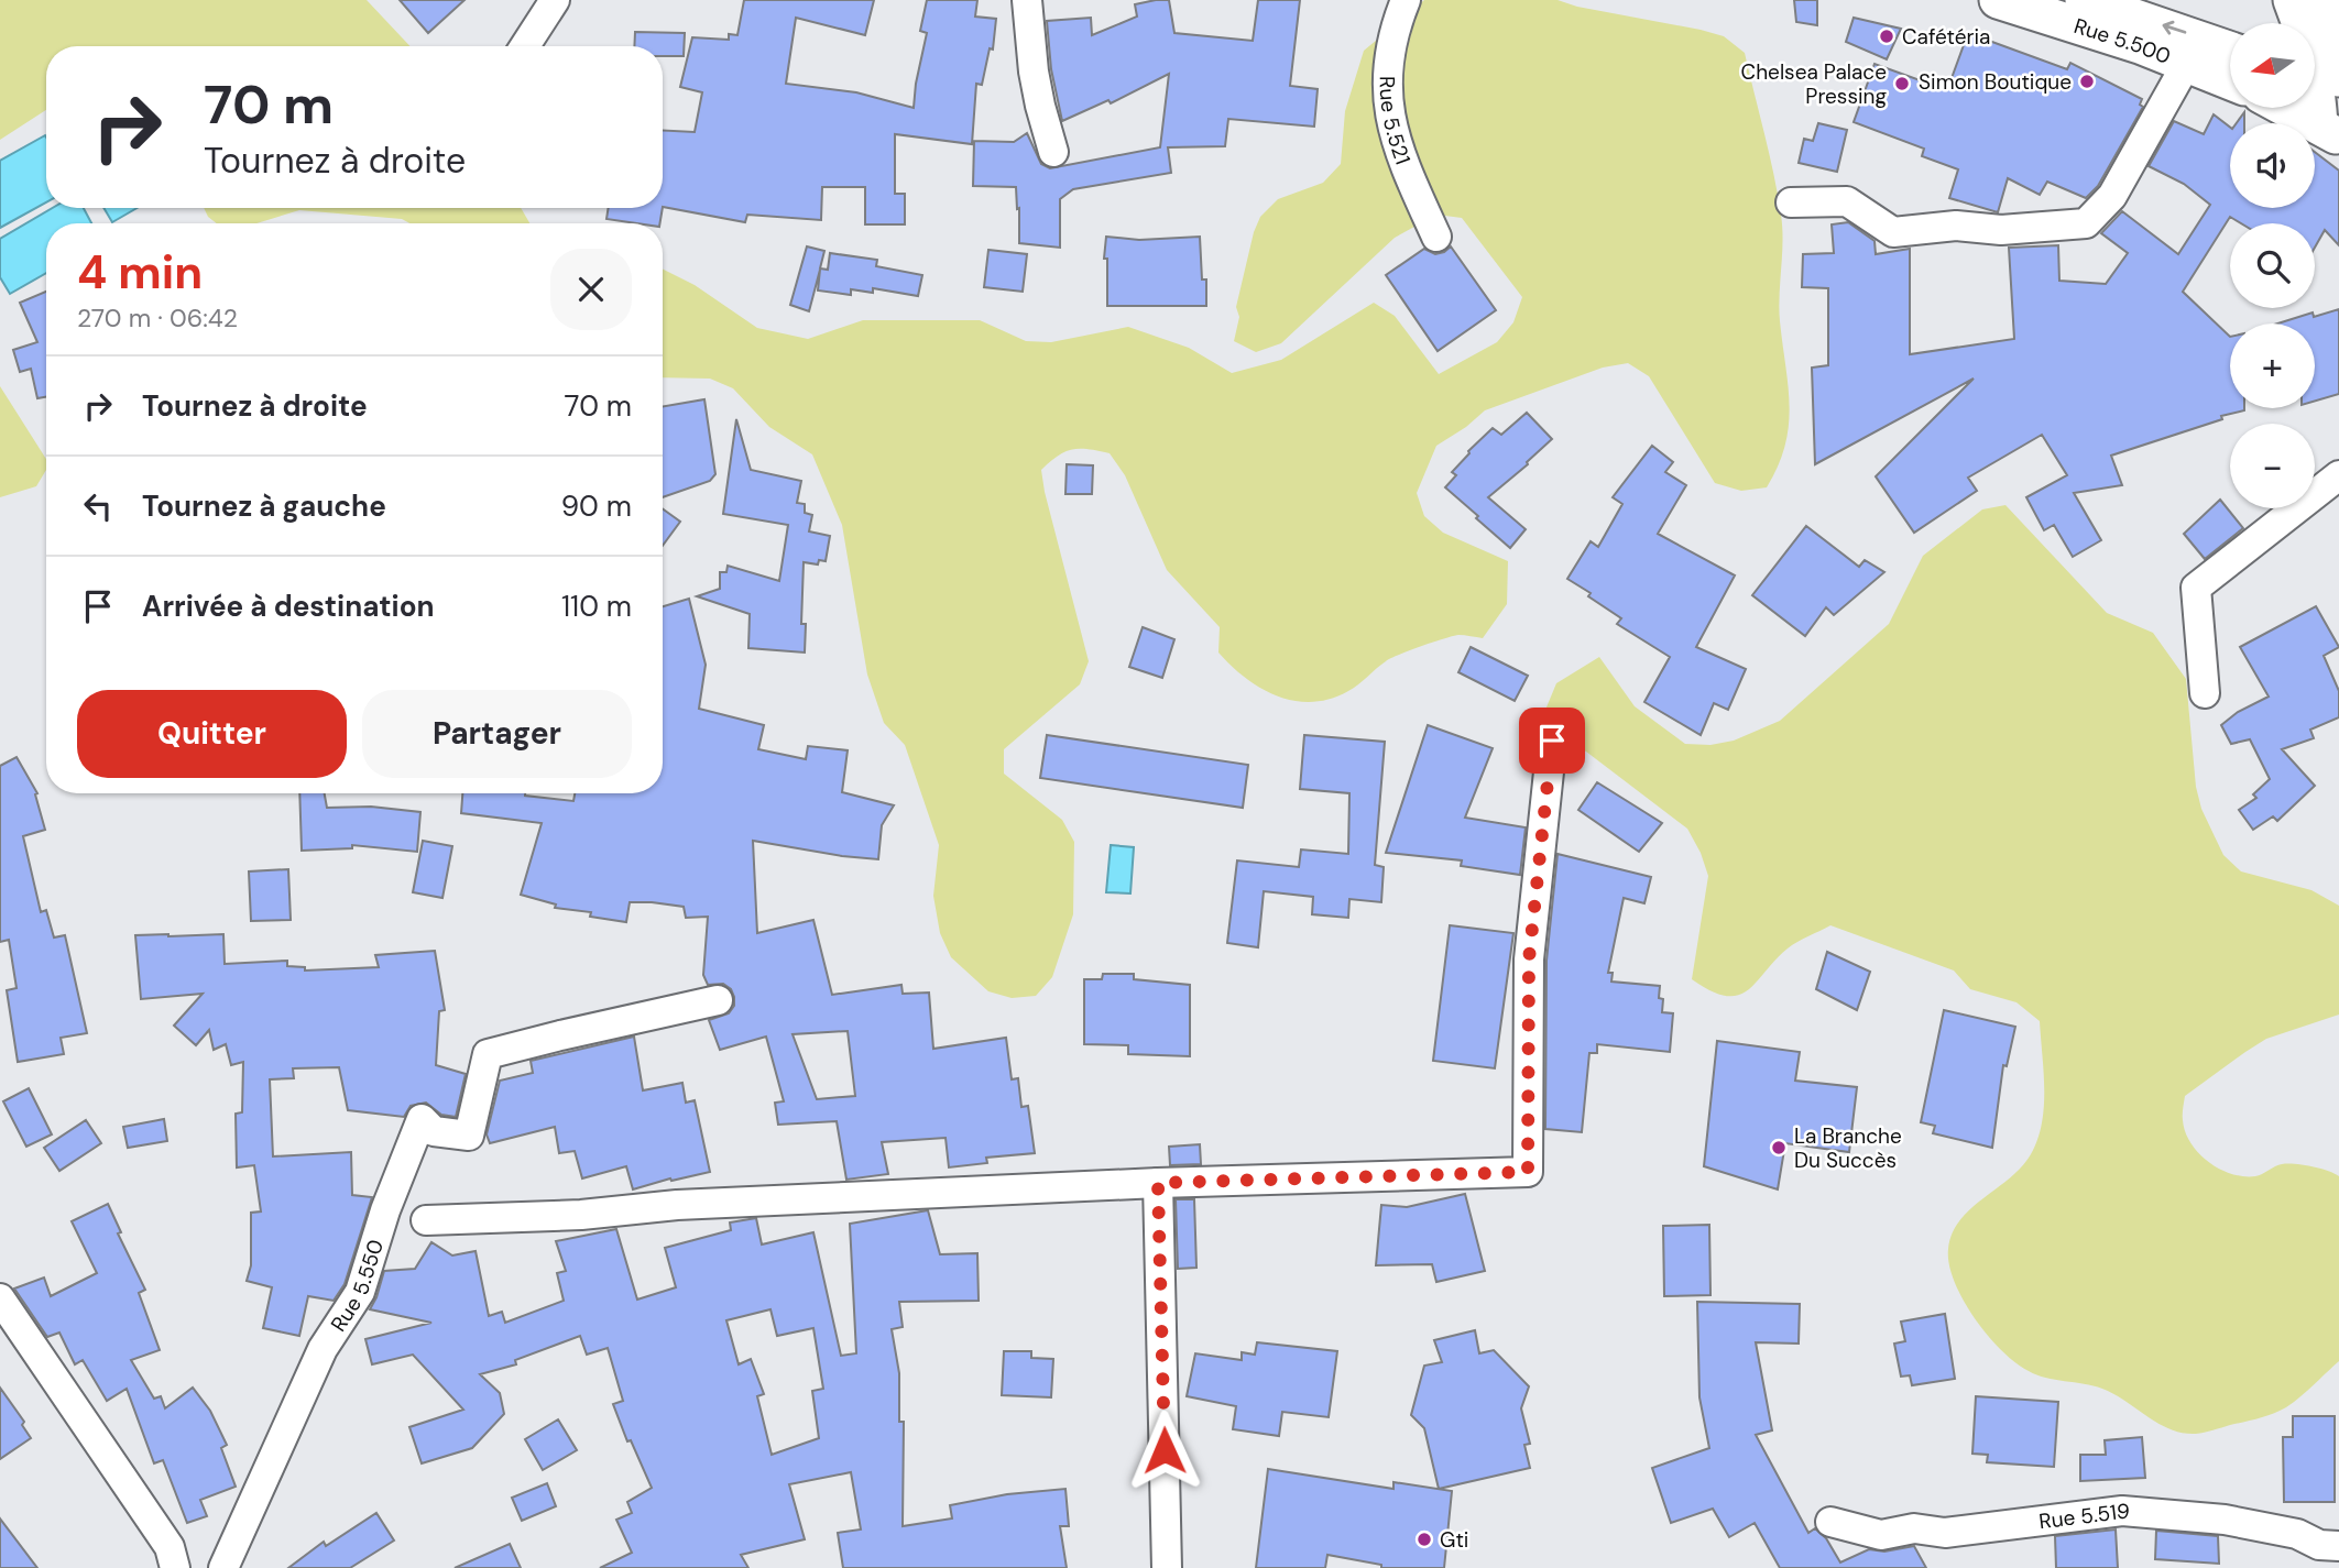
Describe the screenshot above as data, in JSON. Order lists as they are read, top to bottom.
{
  "streets": {
    "main road": ["Rue 5.500"],
    "street": ["Rue 5.521", "Rue 5.550", "Rue 5.519"]
  },
  "places": [
    "Cafétéria",
    "Simon Boutique",
    "Chelsea Palace Pressing",
    "La Branche Du Succès",
    "Gti"
  ],
  "north": "left",
  "page": {
    "map_buttons": ["+", "−"],
    "turn": ["70 m", "Tournez à droite"],
    "heading": ["4 min", "270 m · 06:42"],
    "list": [
      {
        "name": "Tournez à droite",
        "value": "70 m"
      },
      {
        "name": "Tournez à gauche",
        "value": "90 m"
      },
      {
        "name": "Arrivée à destination",
        "value": "110 m"
      }
    ],
    "buttons": ["Quitter", "Partager"]
  }
}
